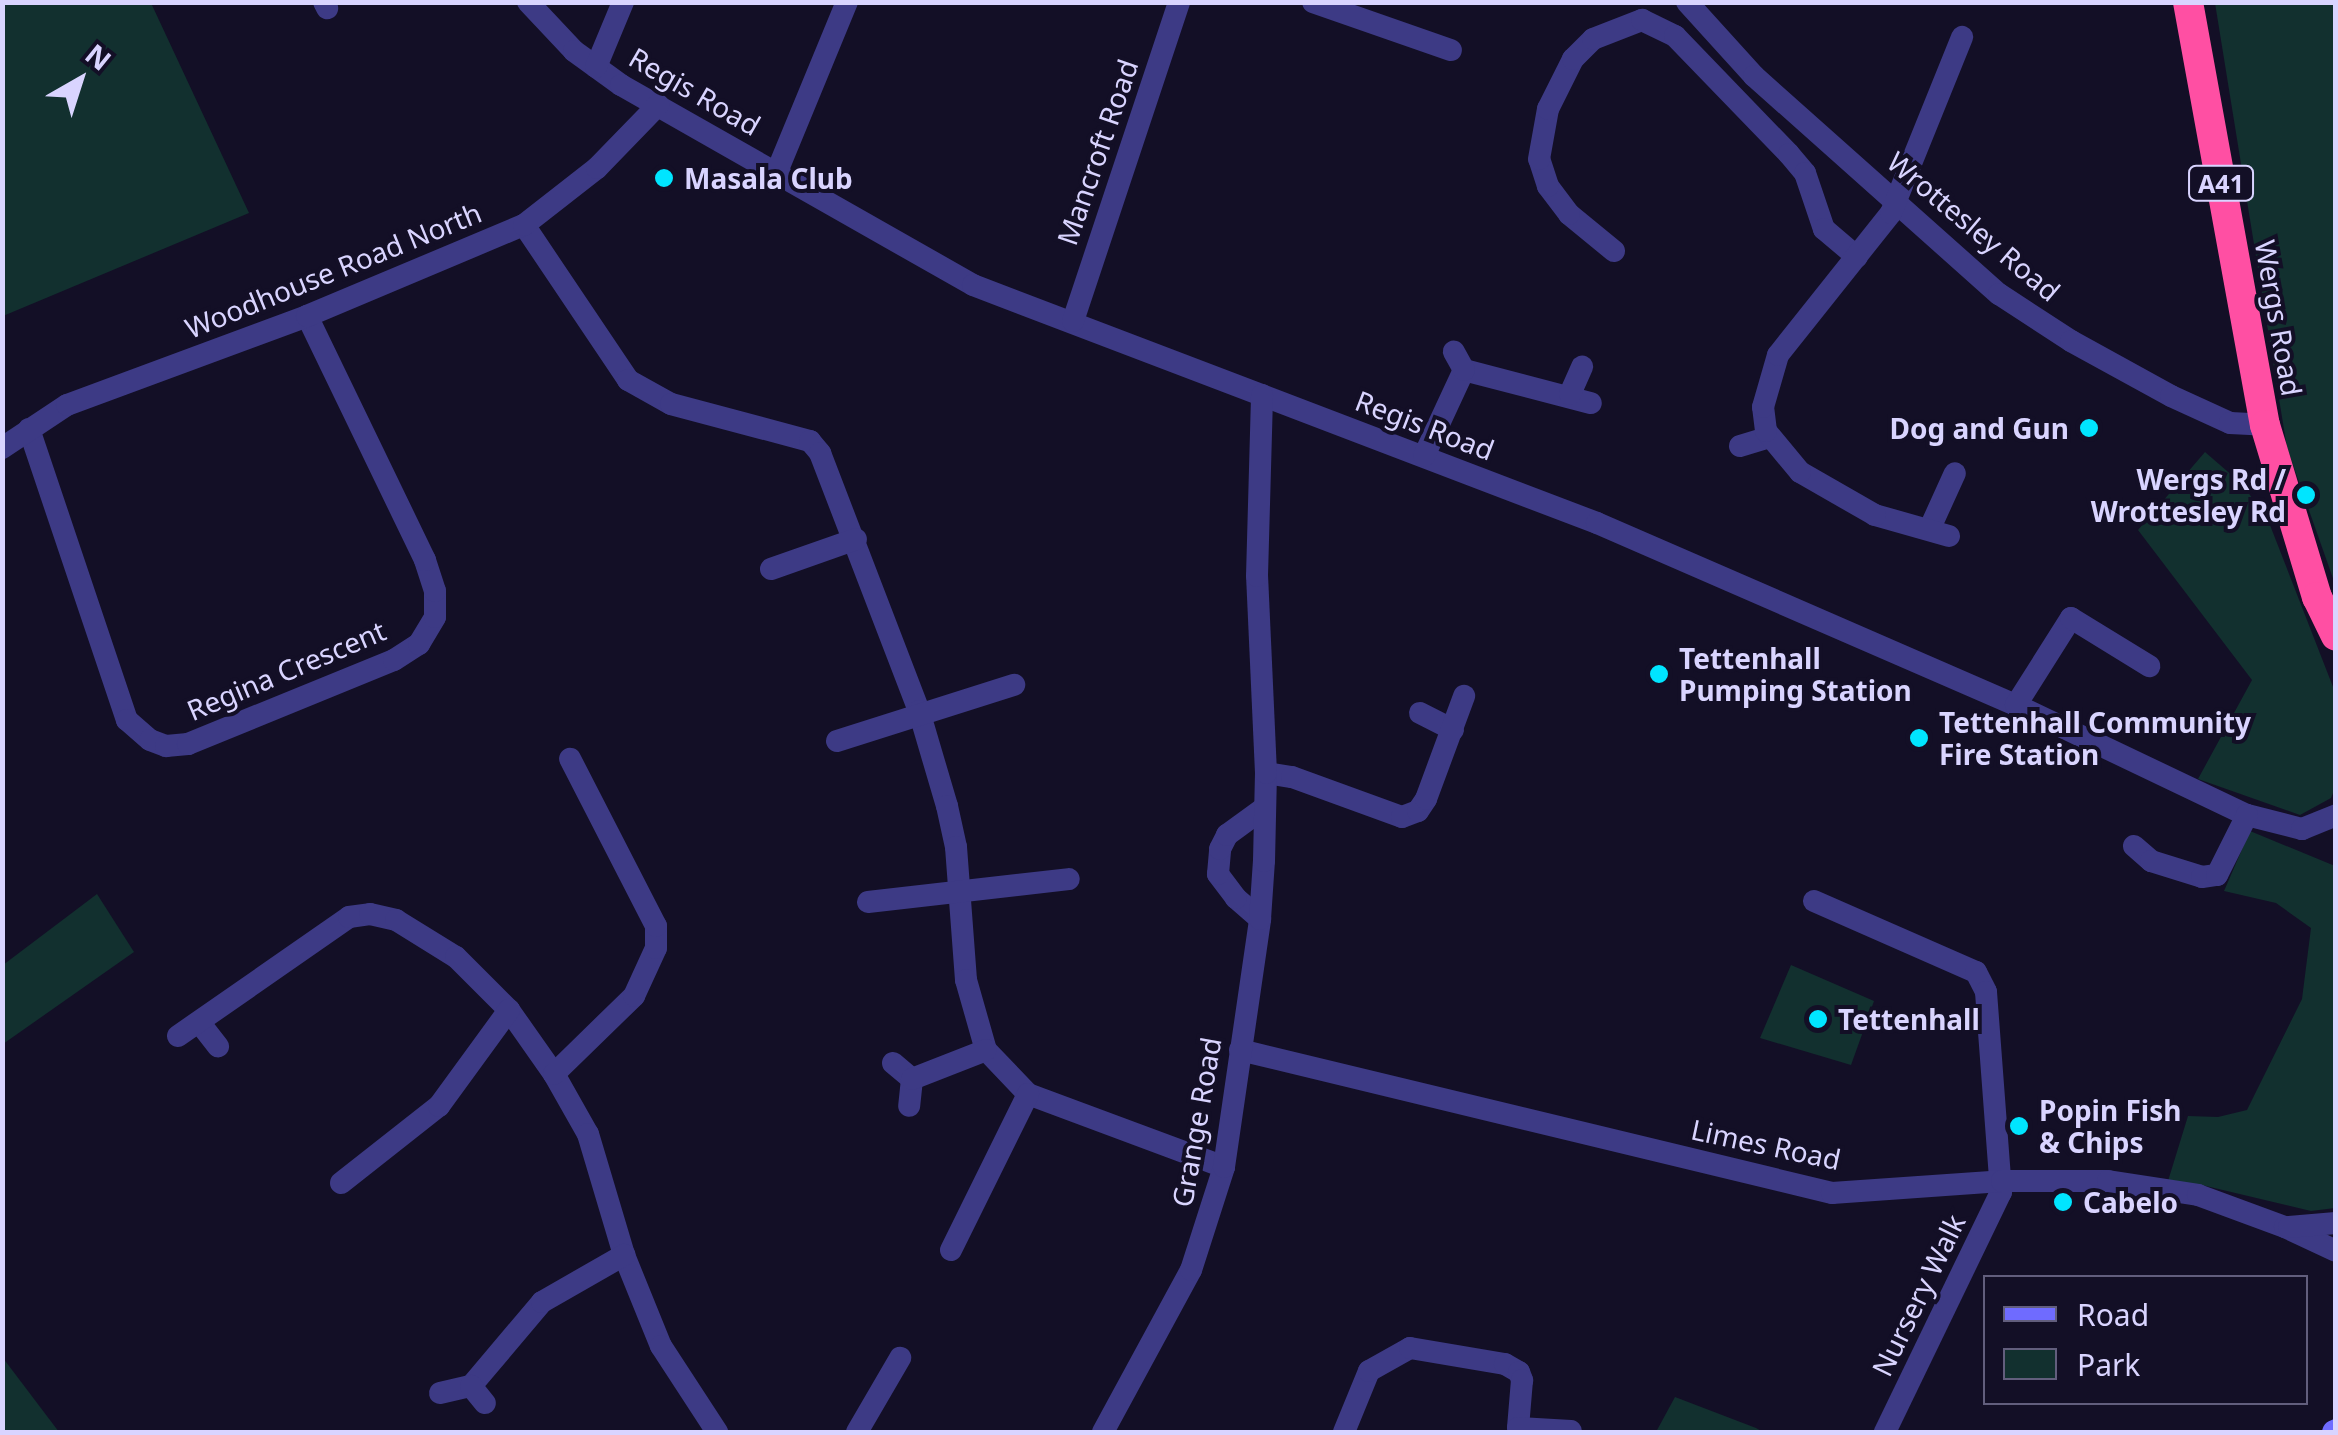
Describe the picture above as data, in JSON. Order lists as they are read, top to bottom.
{
  "streets": {
    "highway": ["A41", "Wergs Road"],
    "street": [
      "Regis Road",
      "Mancroft Road",
      "Wrottesley Road",
      "Woodhouse Road North",
      "Regina Crescent",
      "Grange Road",
      "Limes Road",
      "Nursery Walk"
    ]
  },
  "crossings": [
    ["Regis Road", "Mancroft Road"],
    ["Regis Road", "Woodhouse Road North"],
    ["Regis Road", "Grange Road"],
    ["Wrottesley Road", "Wergs Road"],
    ["Woodhouse Road North", "Regina Crescent"],
    ["Grange Road", "Limes Road"],
    ["Limes Road", "Nursery Walk"]
  ],
  "places": [
    "Masala Club",
    "Dog and Gun",
    "Wergs Rd / Wrottesley Rd",
    "Tettenhall Pumping Station",
    "Tettenhall Community Fire Station",
    "Tettenhall",
    "Popin Fish & Chips",
    "Cabelo"
  ],
  "legend": ["Road", "Park"],
  "north": "top right"
}
